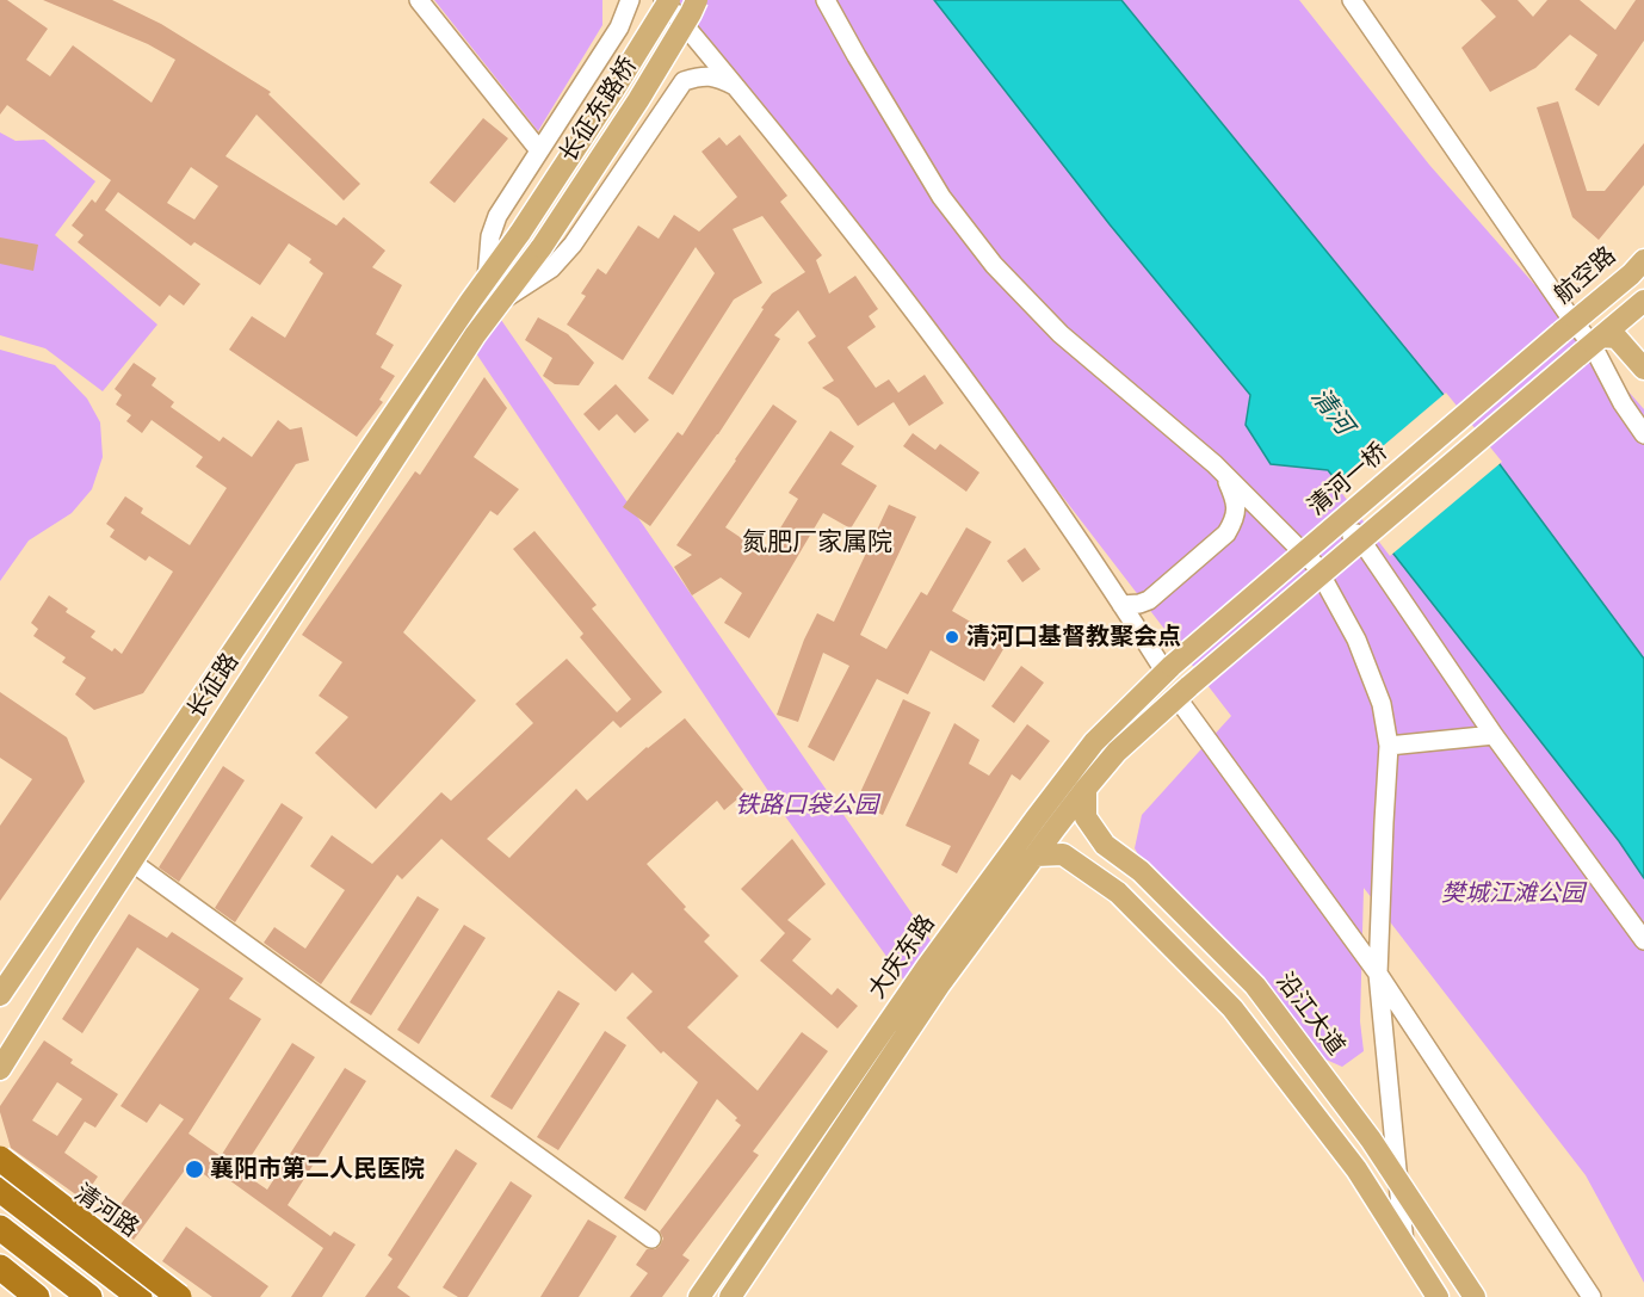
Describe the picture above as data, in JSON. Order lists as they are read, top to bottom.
{
  "streets": {
    "main road": [
      "长征东路桥",
      "航空路",
      "清河一桥",
      "长征路",
      "大庆东路",
      "沿江大道"
    ]
  },
  "crossings": [
    ["长征东路桥", "长征路"],
    ["航空路", "清河一桥"],
    ["清河一桥", "大庆东路"],
    ["大庆东路", "沿江大道"]
  ],
  "districts": ["氮肥厂家属院"],
  "water": ["清河"],
  "parks": ["铁路口袋公园", "樊城江滩公园"],
  "places": ["清河口基督教聚会点", "襄阳市第二人民医院"]
}
